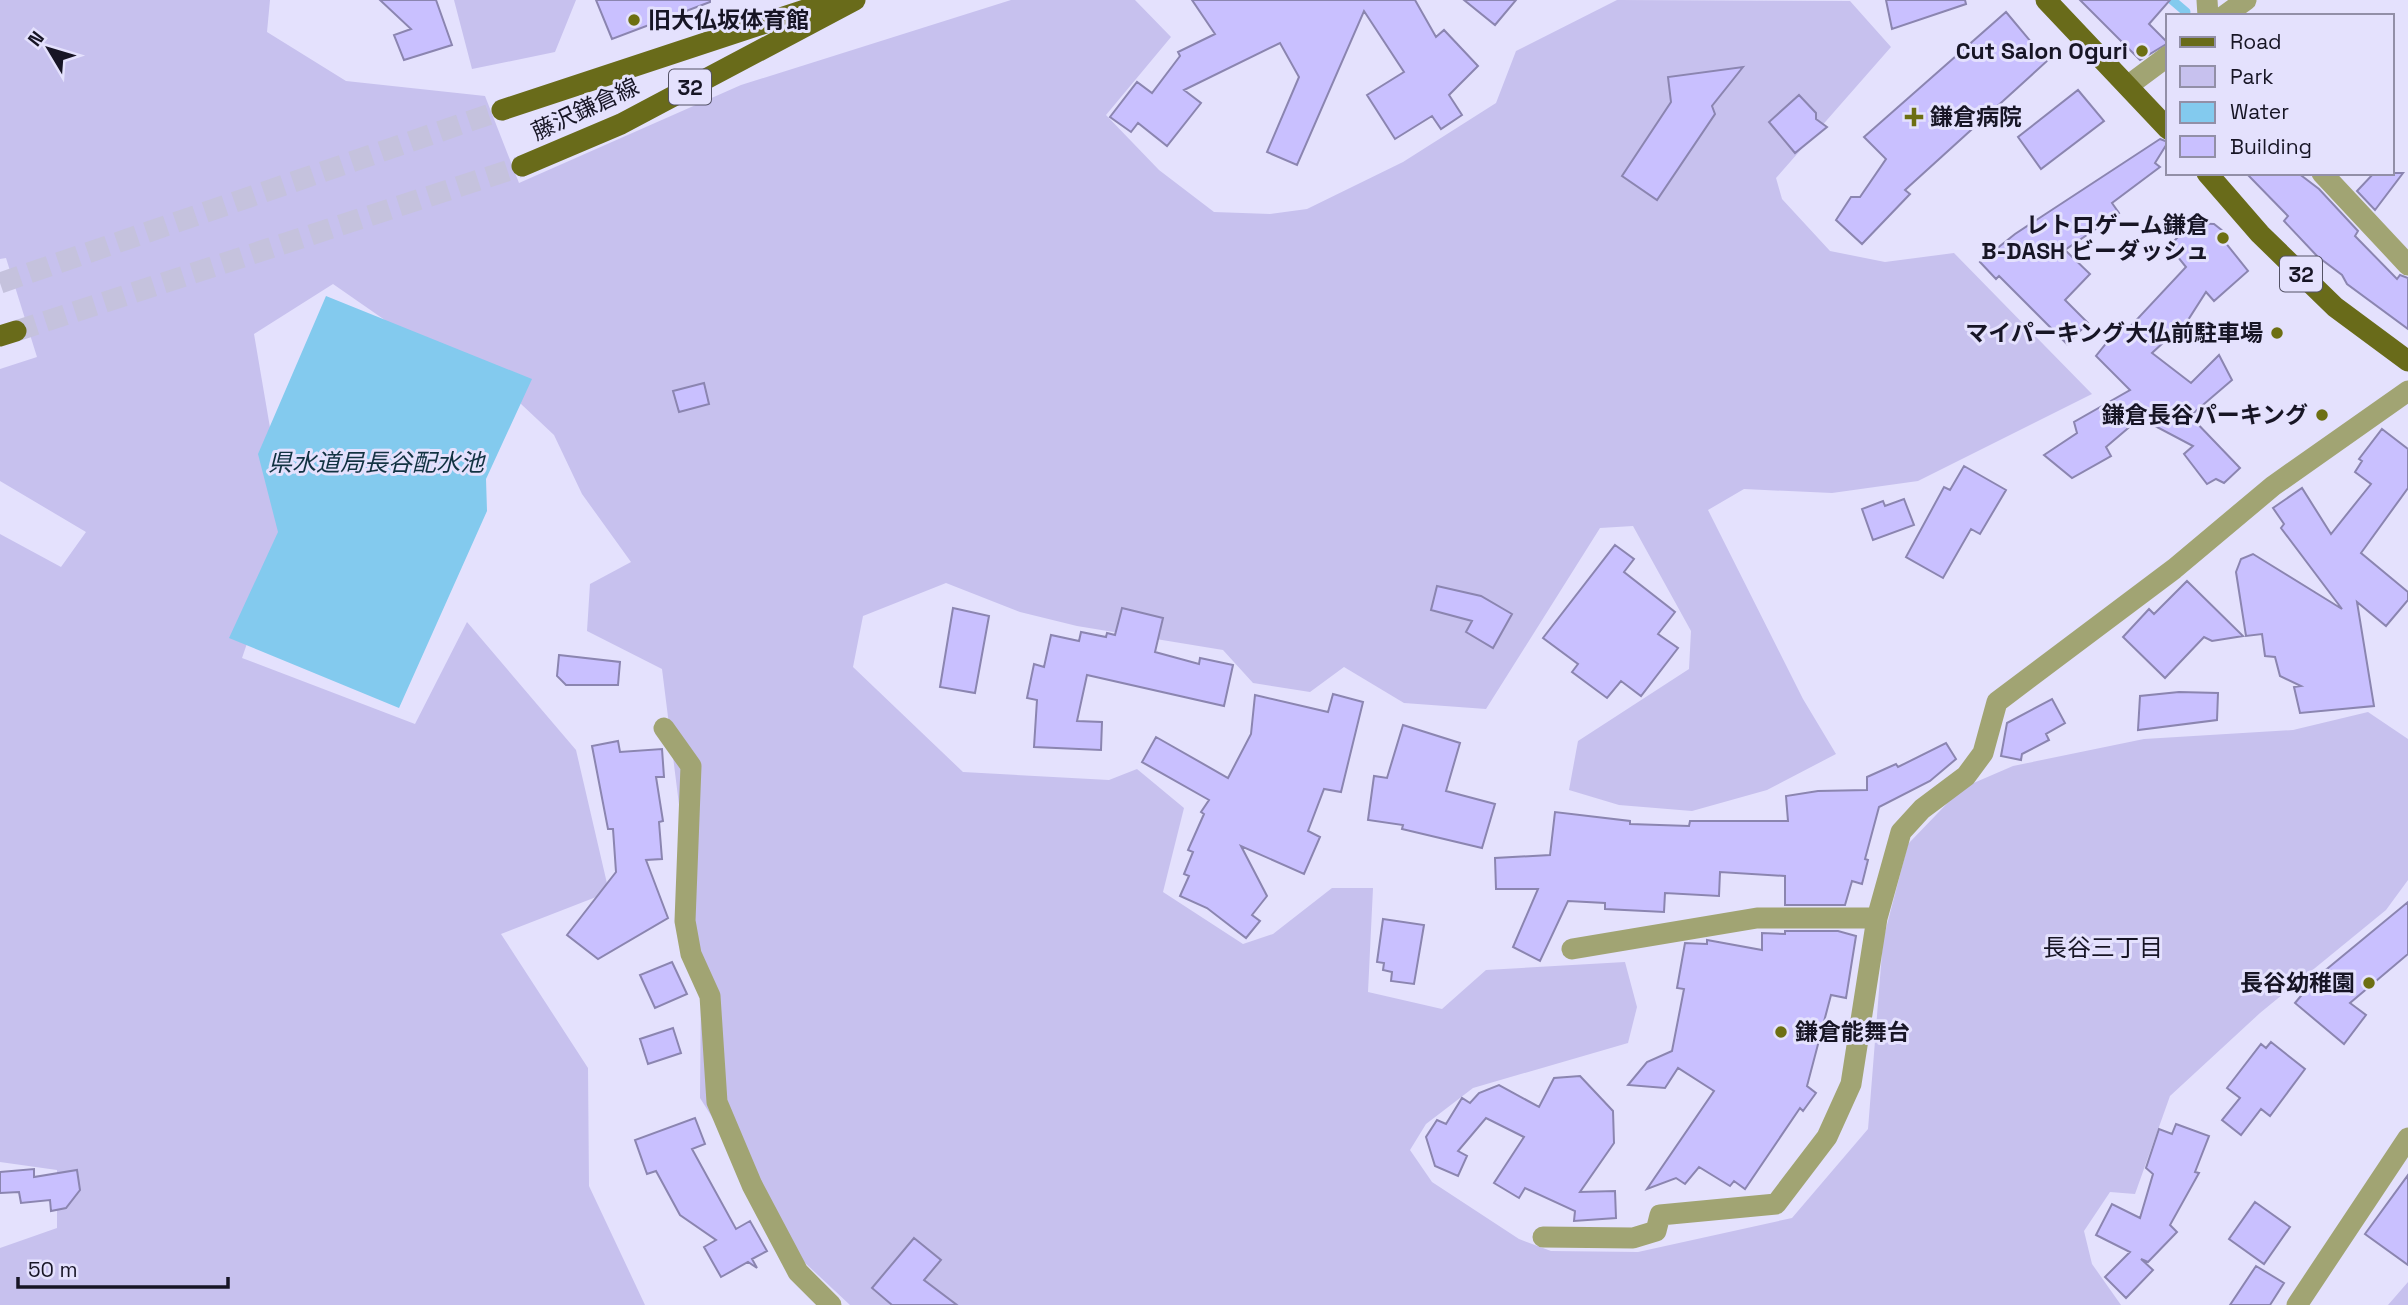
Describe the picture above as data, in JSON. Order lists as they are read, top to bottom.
{
  "streets": {
    "main road": ["32", "藤沢鎌倉線"]
  },
  "districts": ["長谷三丁目"],
  "water": ["県水道局長谷配水池"],
  "places": {
    "other": [
      "旧大仏坂体育館",
      "Cut Salon Oguri",
      "レトロゲーム鎌倉 B-DASH ビーダッシュ",
      "マイパーキング大仏前駐車場",
      "鎌倉長谷パーキング",
      "長谷幼稚園",
      "鎌倉能舞台"
    ],
    "health": ["鎌倉病院"]
  },
  "legend": [
    "Road",
    "Park",
    "Water",
    "Building"
  ],
  "scale_bar": "50 m",
  "north": "top left"
}
